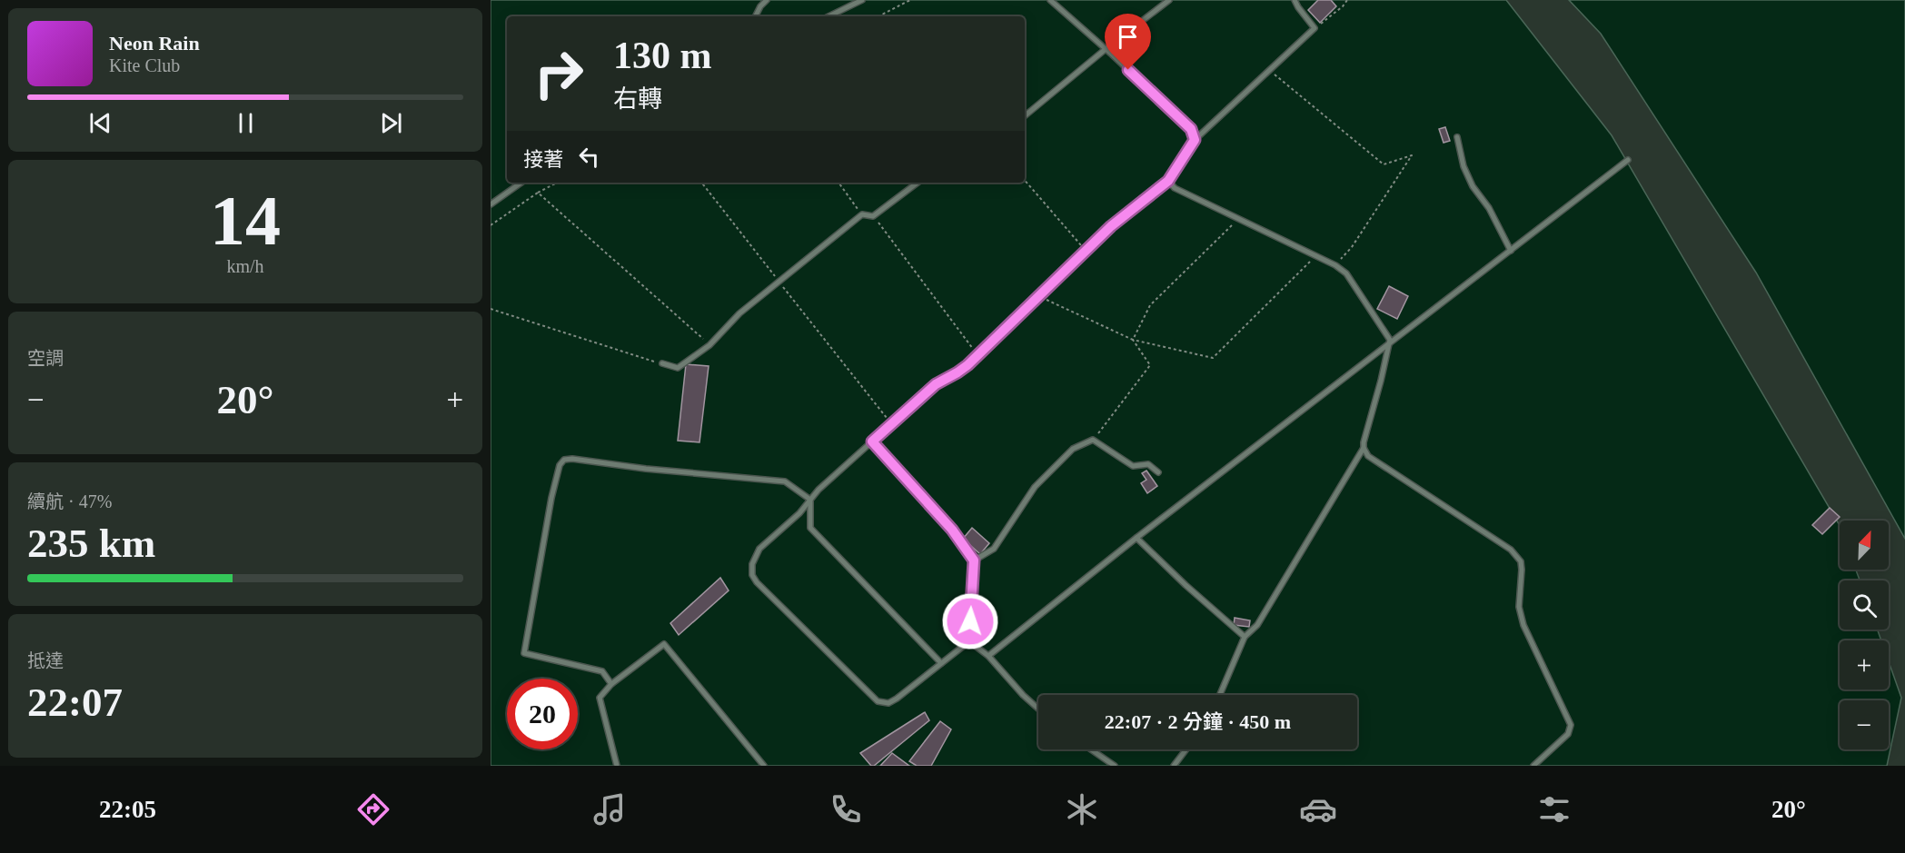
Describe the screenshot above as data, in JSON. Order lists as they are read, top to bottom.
{
  "north": "top right",
  "page": {
    "turn": ["130 m", "右轉"],
    "song": ["Neon Rain", "Kite Club"],
    "then": "接著",
    "tile": [
      ["14", "km/h"],
      "空調",
      ["續航 · 47%", "235 km"],
      ["抵達", "22:07"]
    ],
    "heat": ["−", "20°", "+"],
    "map_buttons": ["+", "−"],
    "limit": "20",
    "trip": "22:07 · 2 分鐘 · 450 m",
    "tabs": ["22:05", "20°"]
  }
}
